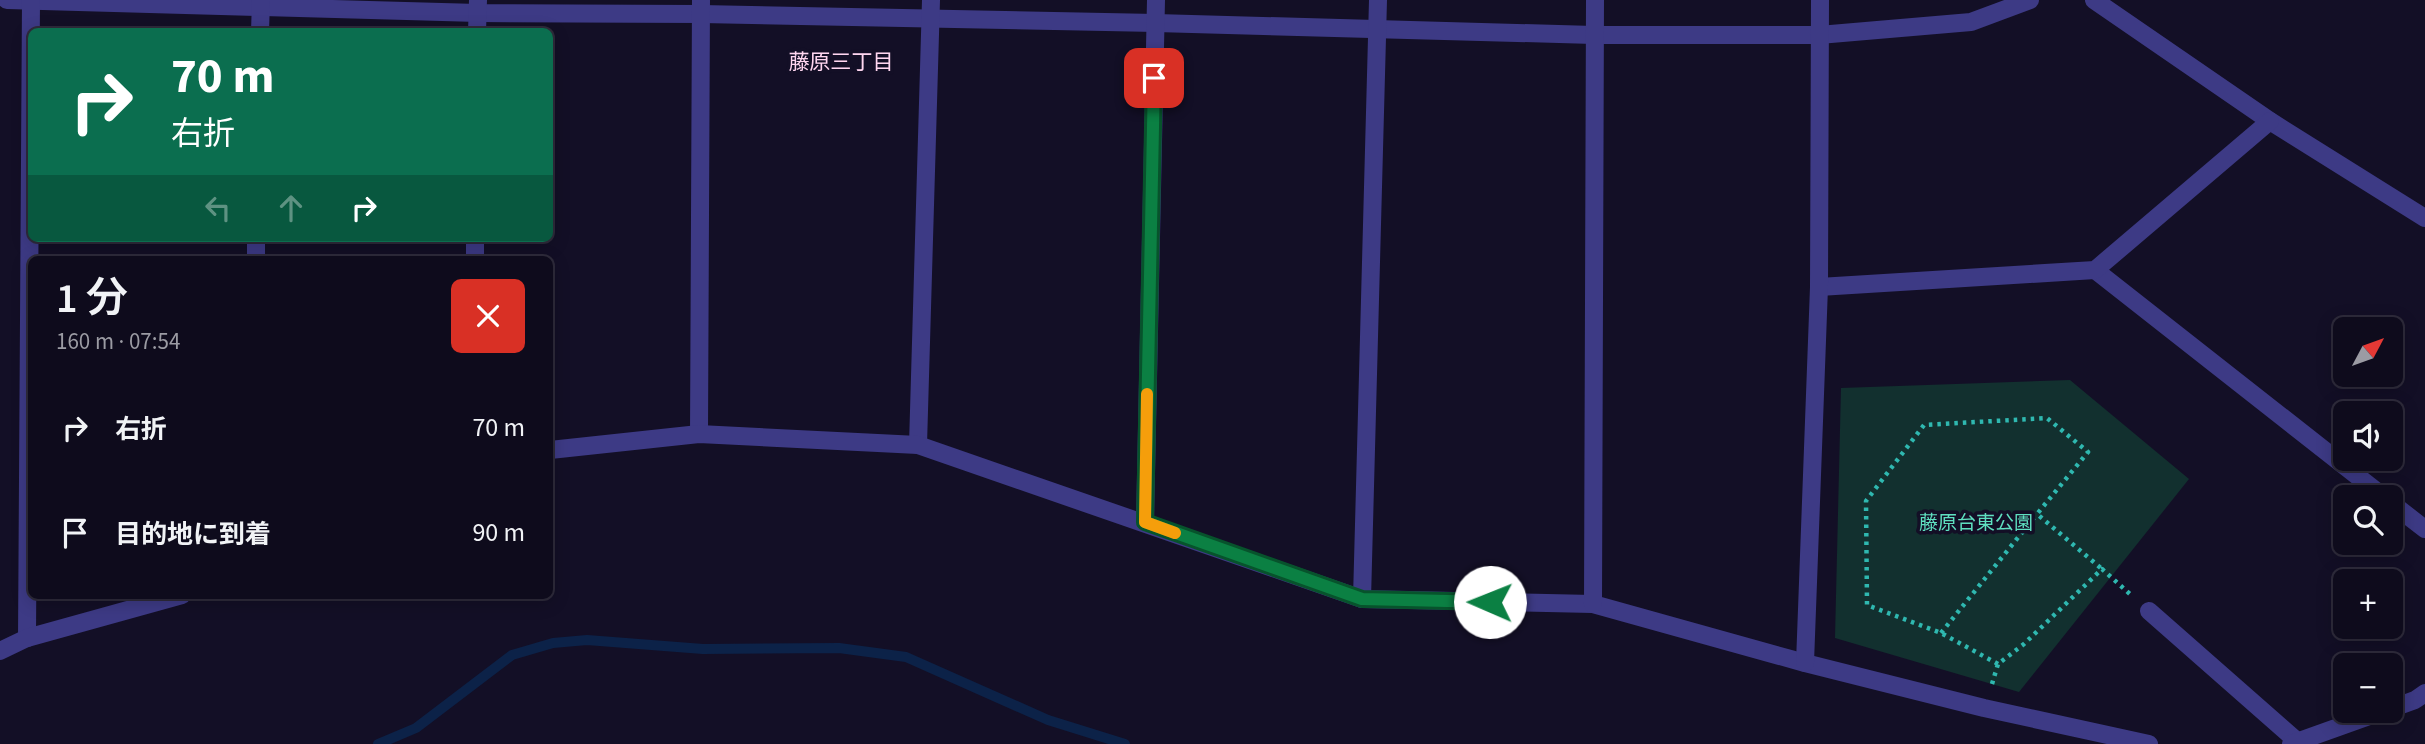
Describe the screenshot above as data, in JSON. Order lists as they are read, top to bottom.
{
  "districts": ["藤原三丁目"],
  "parks": ["藤原台東公園"],
  "north": "top right",
  "page": {
    "turn": ["70 m", "右折"],
    "heading": ["1 分", "160 m · 07:54"],
    "map_buttons": ["+", "−"],
    "list": [
      {
        "name": "右折",
        "value": "70 m"
      },
      {
        "name": "目的地に到着",
        "value": "90 m"
      }
    ]
  }
}
